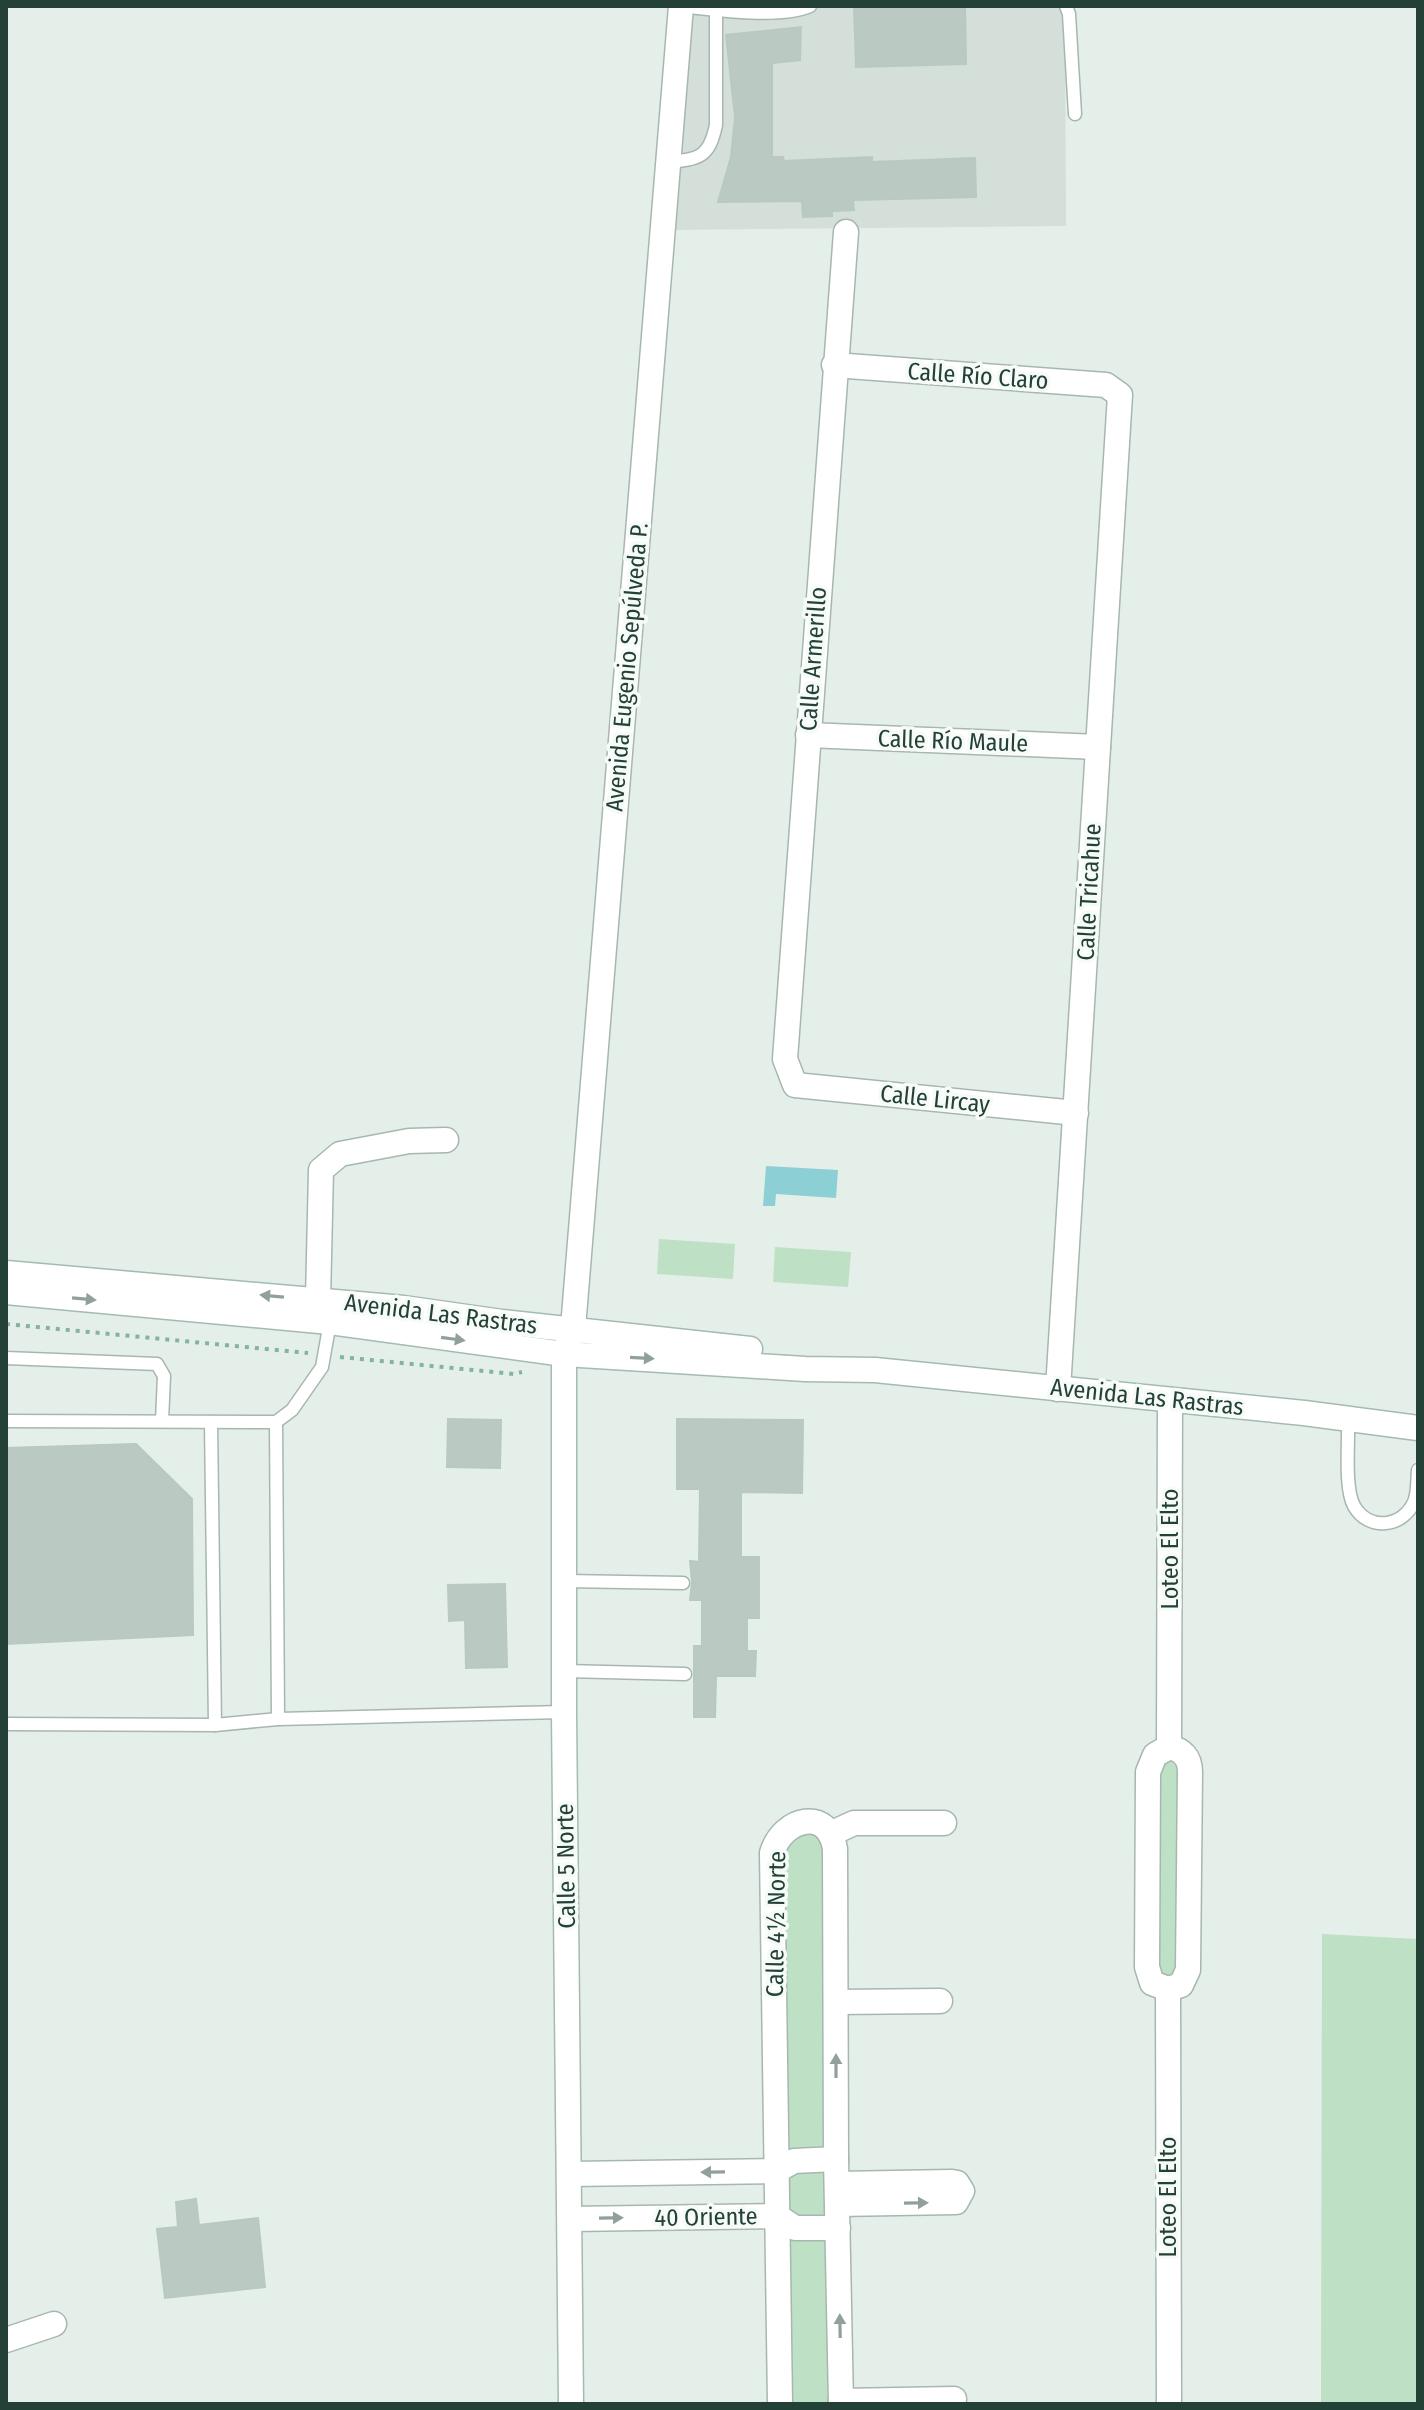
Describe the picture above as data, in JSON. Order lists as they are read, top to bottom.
{
  "streets": {
    "street": [
      "Calle Río Claro",
      "Calle Armerillo",
      "Avenida Eugenio Sepúlveda P.",
      "Calle Río Maule",
      "Calle Tricahue",
      "Calle Lircay",
      "Avenida Las Rastras",
      "Loteo El Elto",
      "Calle 5 Norte",
      "Calle 4½ Norte",
      "40 Oriente"
    ]
  },
  "crossings": [
    ["Calle Río Claro", "Calle Armerillo"],
    ["Calle Río Claro", "Calle Tricahue"],
    ["Calle Armerillo", "Calle Río Maule"],
    ["Calle Armerillo", "Calle Lircay"],
    ["Avenida Eugenio Sepúlveda P.", "Avenida Las Rastras"],
    ["Avenida Eugenio Sepúlveda P.", "Calle 5 Norte"],
    ["Calle Río Maule", "Calle Tricahue"],
    ["Calle Tricahue", "Calle Lircay"],
    ["Calle Tricahue", "Avenida Las Rastras"],
    ["Avenida Las Rastras", "Loteo El Elto"],
    ["Avenida Las Rastras", "Calle 5 Norte"],
    ["Calle 5 Norte", "40 Oriente"],
    ["Calle 4½ Norte", "40 Oriente"]
  ]
}
